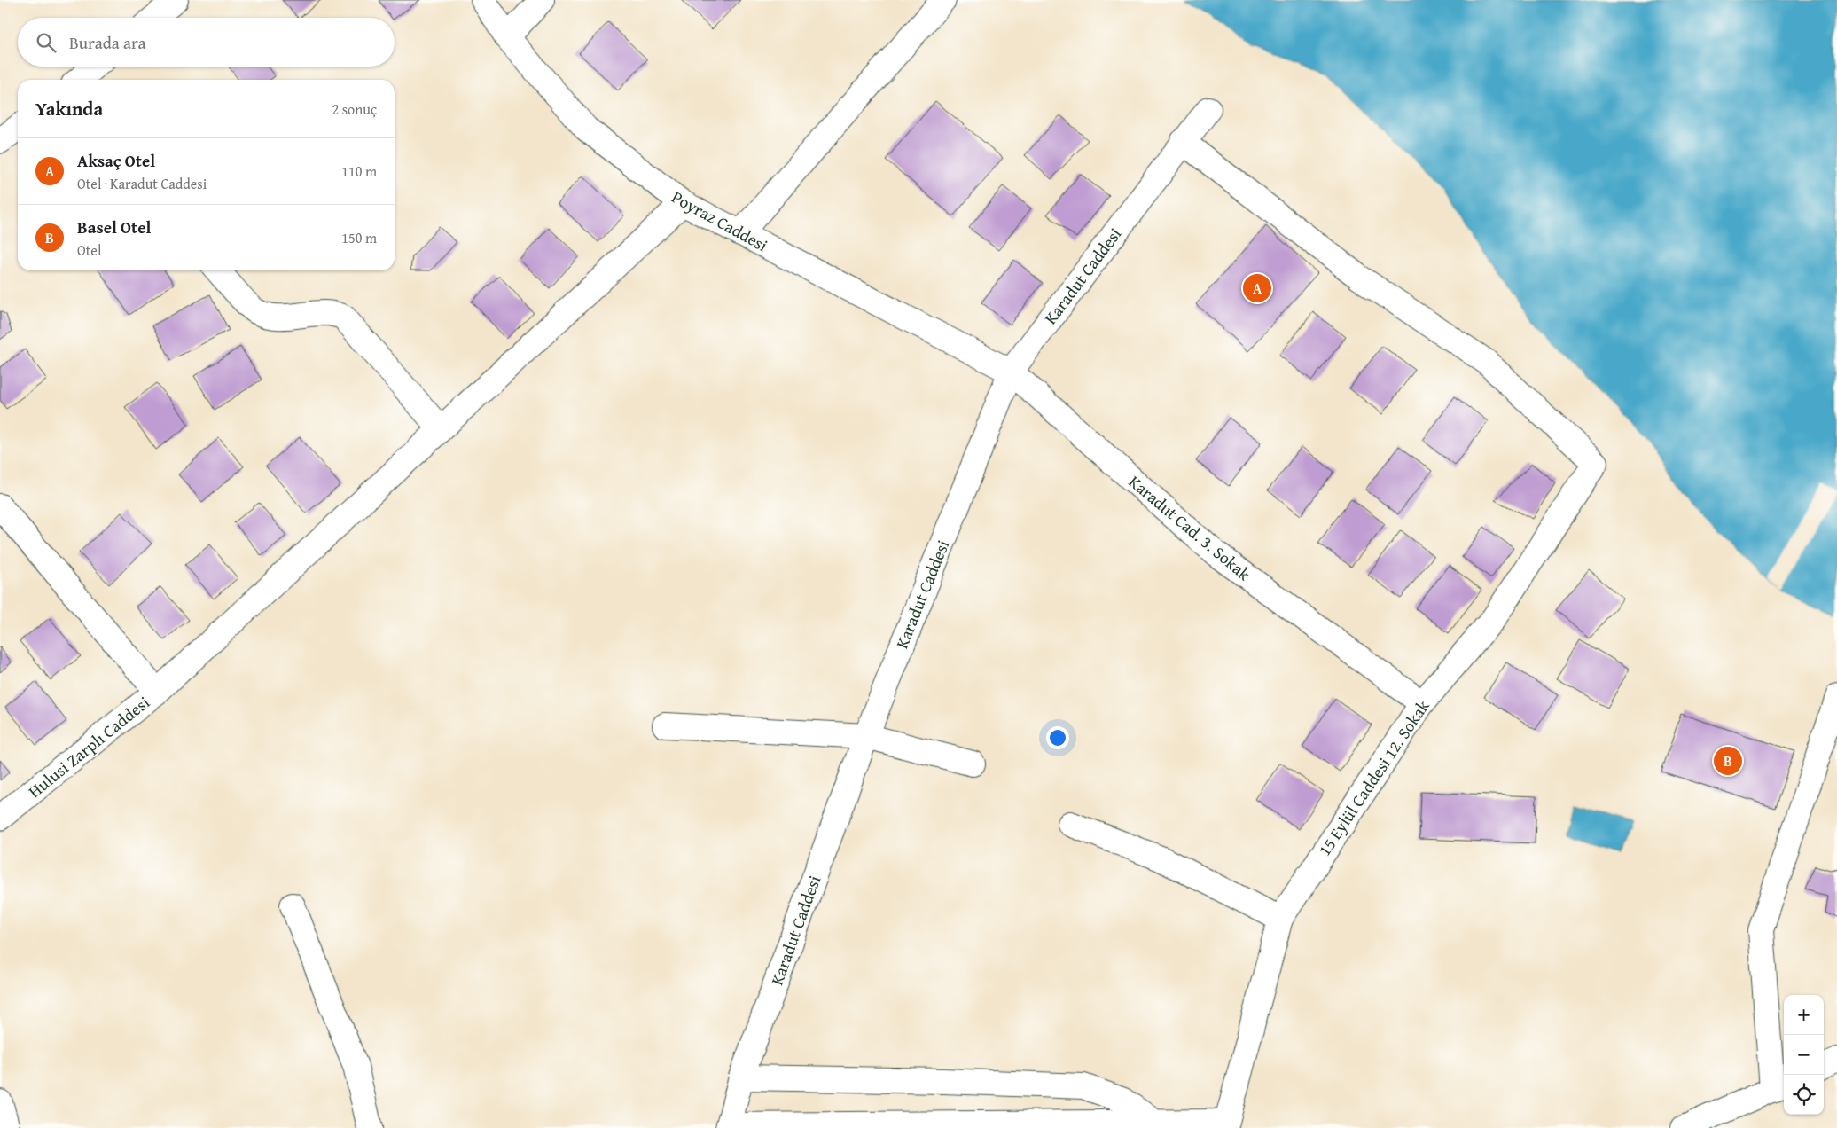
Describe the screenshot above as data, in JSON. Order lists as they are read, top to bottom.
{
  "streets": {
    "street": [
      "Poyraz Caddesi",
      "Karadut Caddesi",
      "Karadut Cad. 3. Sokak",
      "Hulusi Zarplı Caddesi",
      "15 Eylül Caddesi 12. Sokak"
    ]
  },
  "crossings": [
    ["Poyraz Caddesi", "Karadut Caddesi"],
    ["Poyraz Caddesi", "Karadut Cad. 3. Sokak"],
    ["Poyraz Caddesi", "Hulusi Zarplı Caddesi"],
    ["Karadut Caddesi", "Karadut Cad. 3. Sokak"],
    ["Karadut Caddesi", "15 Eylül Caddesi 12. Sokak"],
    ["Karadut Cad. 3. Sokak", "15 Eylül Caddesi 12. Sokak"]
  ],
  "page": {
    "search": "Burada ara",
    "heading": ["Yakında", "2 sonuç"],
    "list": [
      {
        "mark": "A",
        "name": "Aksaç Otel",
        "note": "Otel · Karadut Caddesi",
        "value": "110 m"
      },
      {
        "mark": "B",
        "name": "Basel Otel",
        "note": "Otel",
        "value": "150 m"
      }
    ],
    "pins": ["A", "B"],
    "map_buttons": ["+", "−"]
  }
}
